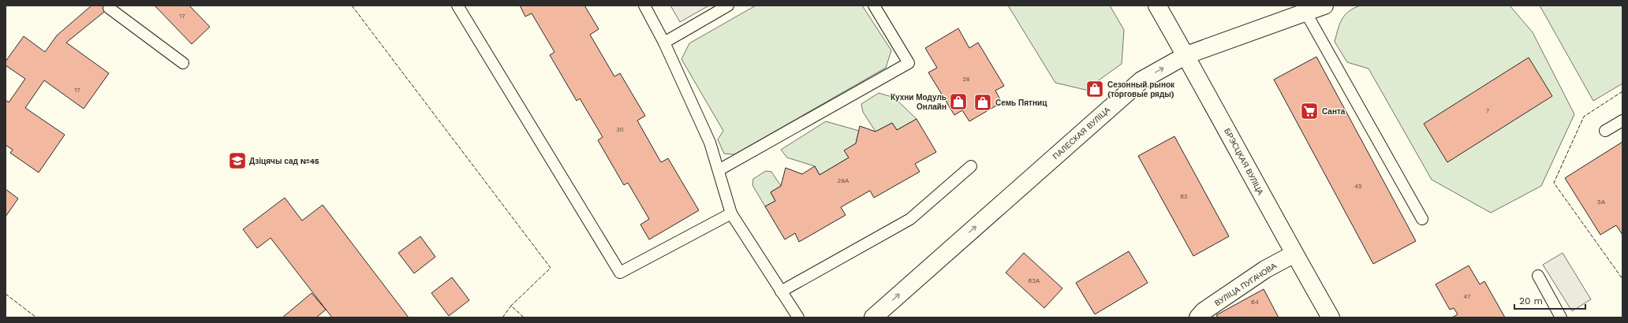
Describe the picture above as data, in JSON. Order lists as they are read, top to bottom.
{
  "streets": {
    "street": ["ПАЛЕСКАЯ ВУЛІЦА", "БРЭСЦКАЯ ВУЛІЦА", "ВУЛІЦА ПУГАЧОВА"]
  },
  "crossings": [
    ["ПАЛЕСКАЯ ВУЛІЦА", "БРЭСЦКАЯ ВУЛІЦА"],
    ["БРЭСЦКАЯ ВУЛІЦА", "ВУЛІЦА ПУГАЧОВА"]
  ],
  "one_way": ["ПАЛЕСКАЯ ВУЛІЦА"],
  "places": {
    "shop": ["Сезонный рынок (торговые ряды)", "Кухни Модуль Онлайн", "Семь Пятниц"],
    "supermarket": ["Санта"],
    "school or university": ["Дзіцячы сад №45"]
  },
  "house_numbers": [
    "17",
    "28",
    "17",
    "7",
    "30",
    "28А",
    "45",
    "62",
    "5А",
    "62А",
    "47",
    "64"
  ],
  "scale_bar": "20 m"
}
